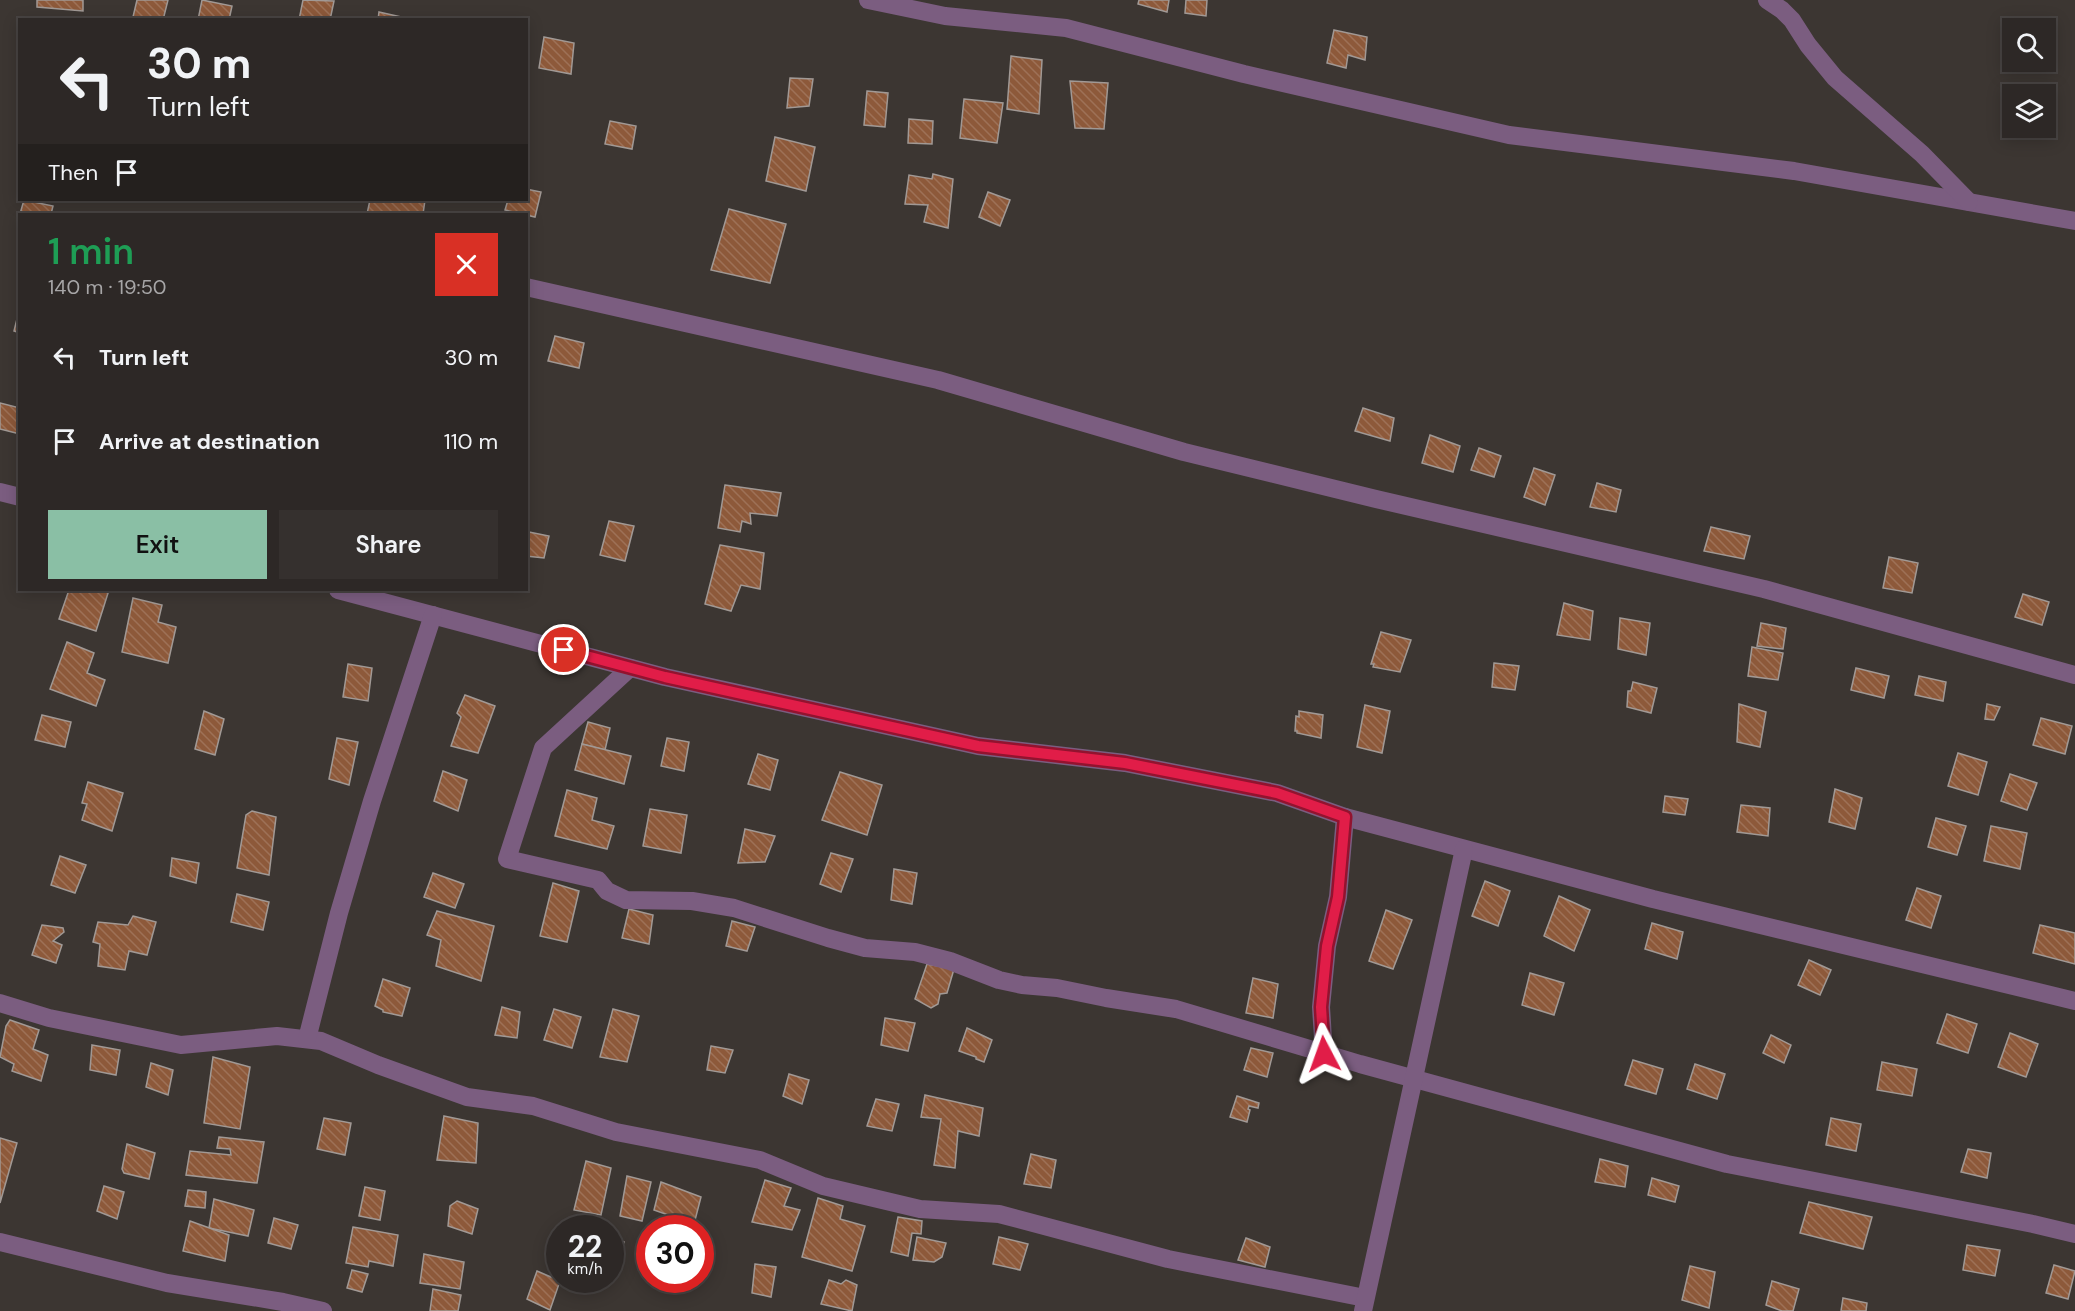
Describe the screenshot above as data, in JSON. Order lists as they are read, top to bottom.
{
  "page": {
    "turn": ["30 m", "Turn left"],
    "then": "Then",
    "heading": ["1 min", "140 m · 19:50"],
    "list": [
      {
        "name": "Turn left",
        "value": "30 m"
      },
      {
        "name": "Arrive at destination",
        "value": "110 m"
      }
    ],
    "buttons": ["Exit", "Share"],
    "speed": "22 km/h",
    "limit": "30"
  }
}
